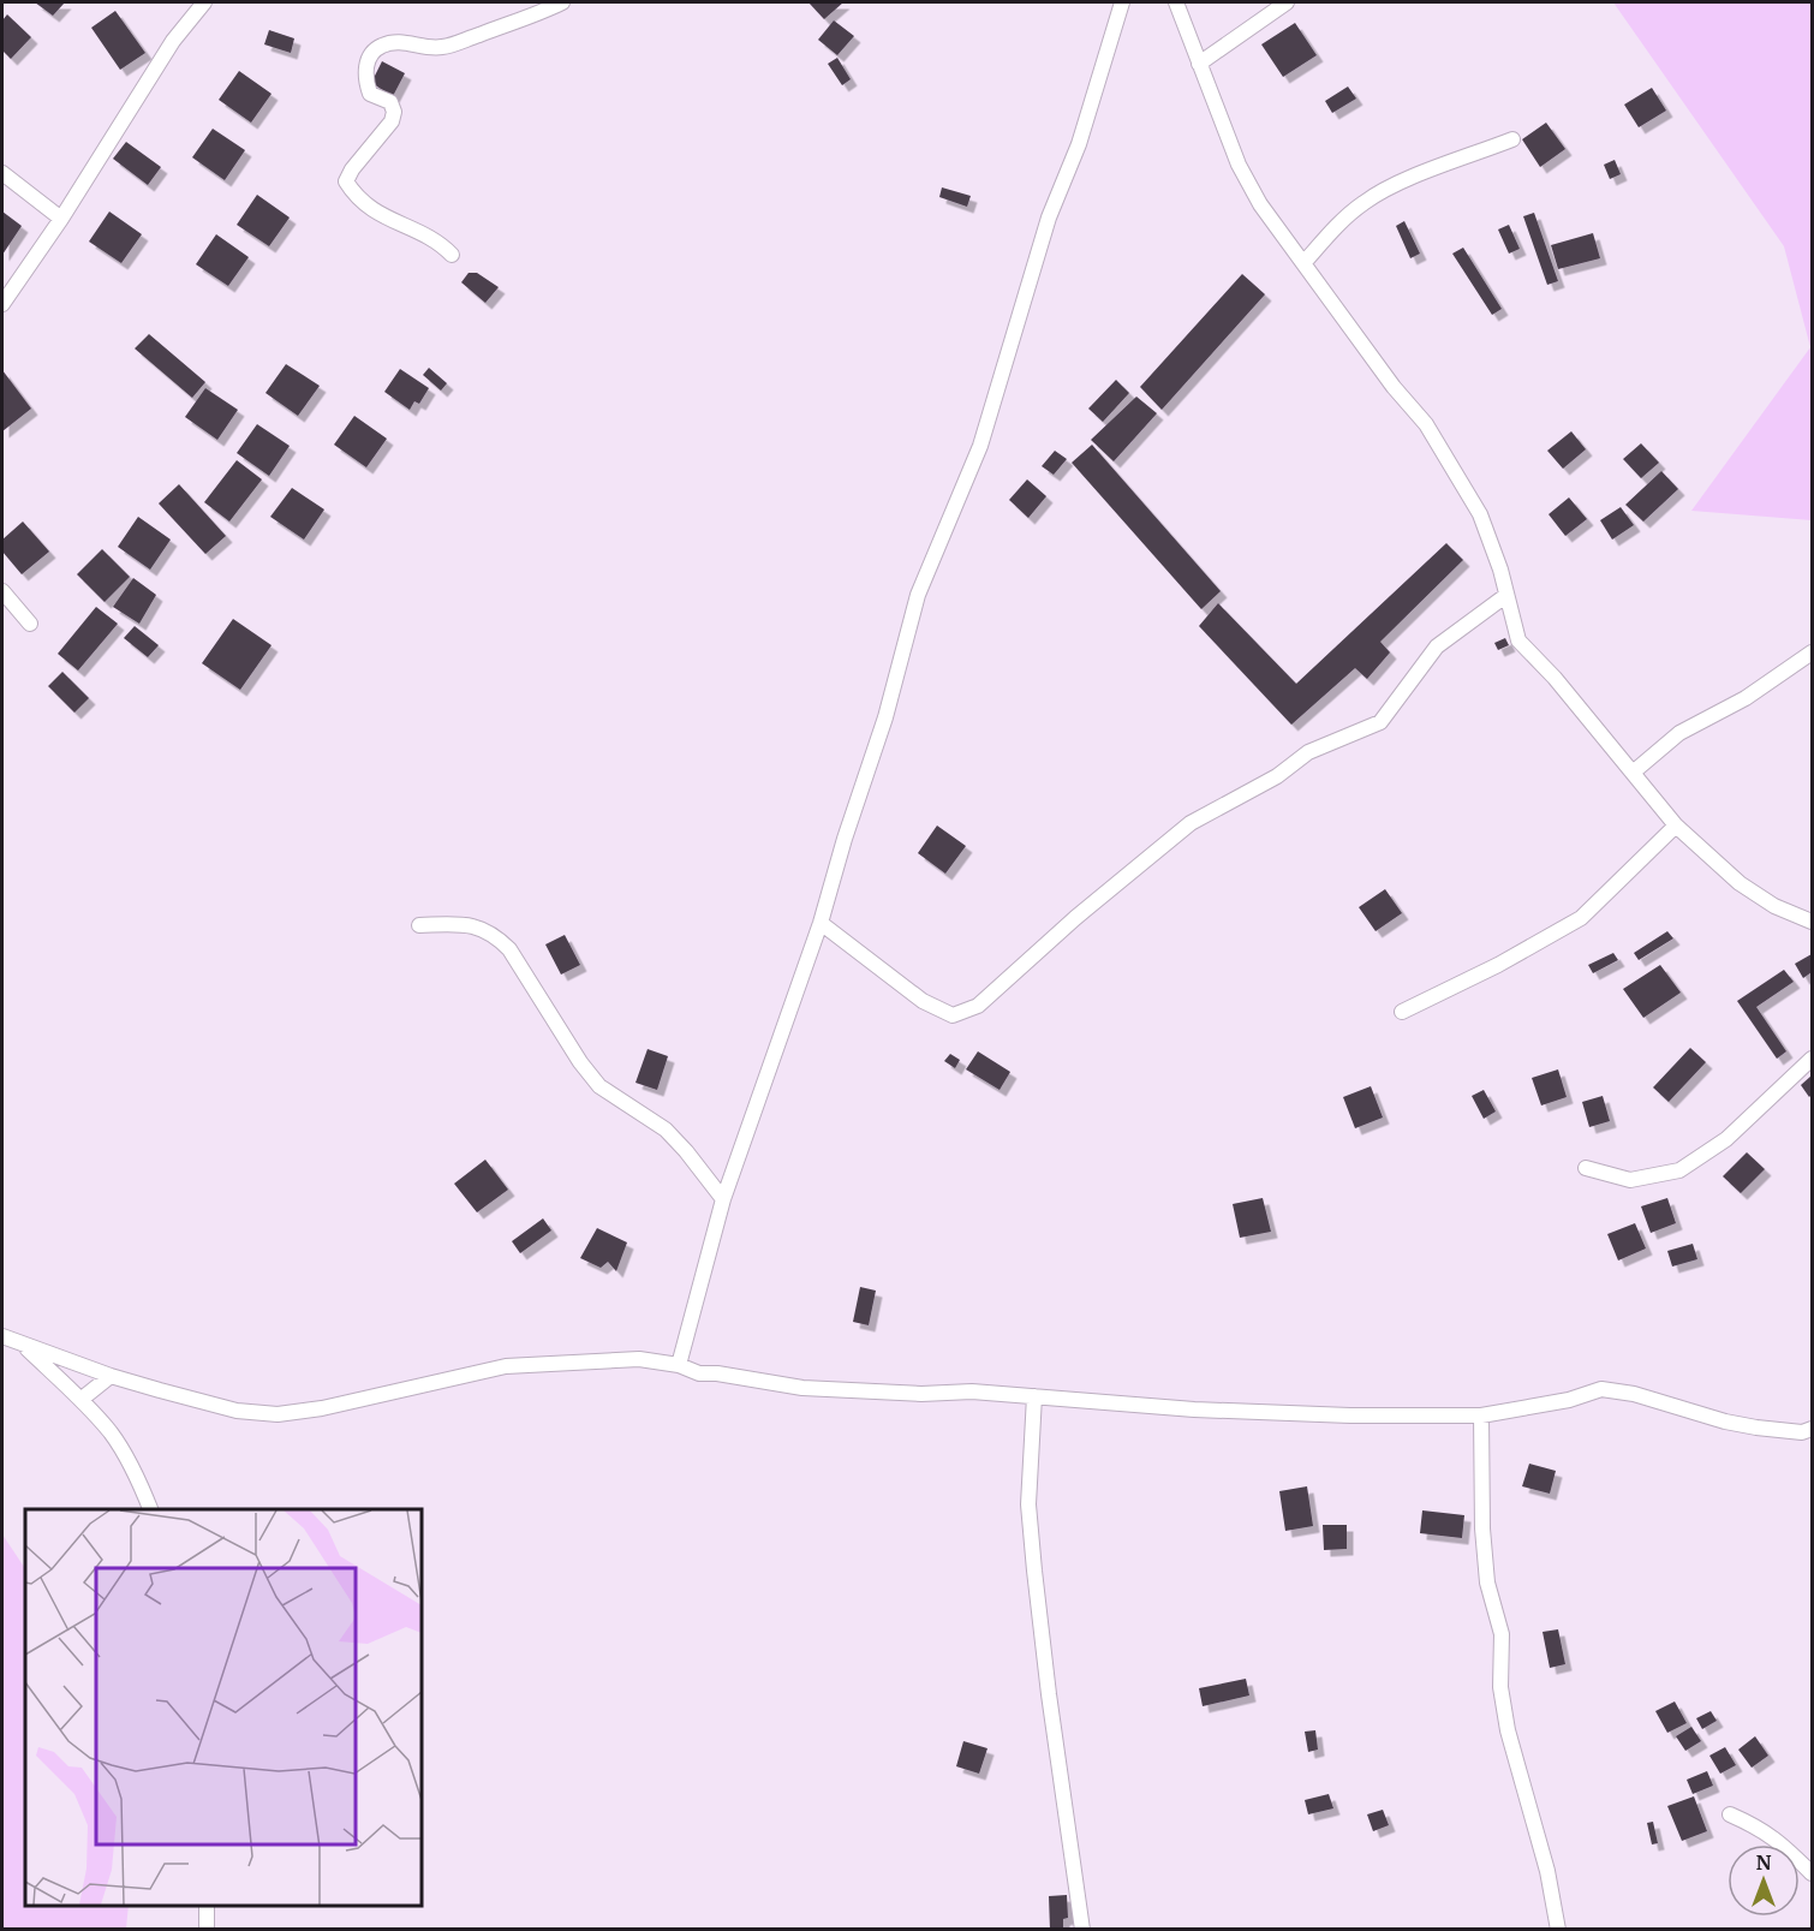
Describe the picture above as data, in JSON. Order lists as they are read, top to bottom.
{
  "north": "top"
}
